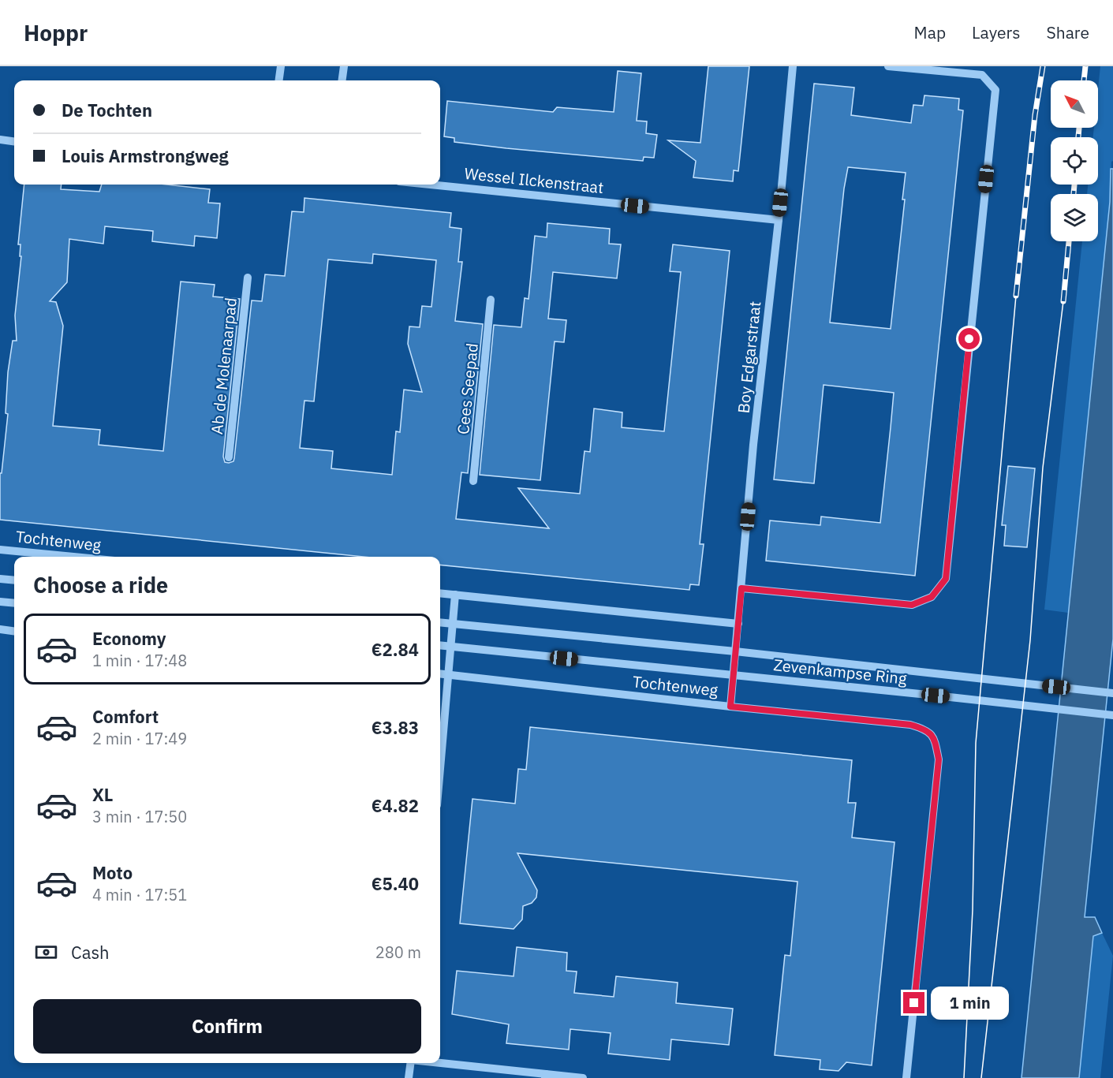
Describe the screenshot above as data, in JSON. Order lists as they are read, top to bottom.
{
  "streets": {
    "street": [
      "Wessel Ilckenstraat",
      "Boy Edgarstraat",
      "Ab de Molenaarpad",
      "Cees Seepad",
      "Tochtenweg",
      "Zevenkampse Ring"
    ]
  },
  "crossings": [
    ["Wessel Ilckenstraat", "Boy Edgarstraat"],
    ["Boy Edgarstraat", "Zevenkampse Ring"]
  ],
  "north": "top left",
  "page": {
    "header": "Hoppr",
    "nav": ["Map", "Layers", "Share"],
    "banner": ["De Tochten", "Louis Armstrongweg"],
    "heading": "Choose a ride",
    "list": [
      {
        "name": "Economy",
        "note": "1 min · 17:48",
        "value": "€2.84"
      },
      {
        "name": "Comfort",
        "note": "2 min · 17:49",
        "value": "€3.83"
      },
      {
        "name": "XL",
        "note": "3 min · 17:50",
        "value": "€4.82"
      },
      {
        "name": "Moto",
        "note": "4 min · 17:51",
        "value": "€5.40"
      }
    ],
    "pay": ["Cash", "280 m"],
    "bubble": "1 min",
    "buttons": "Confirm"
  }
}
